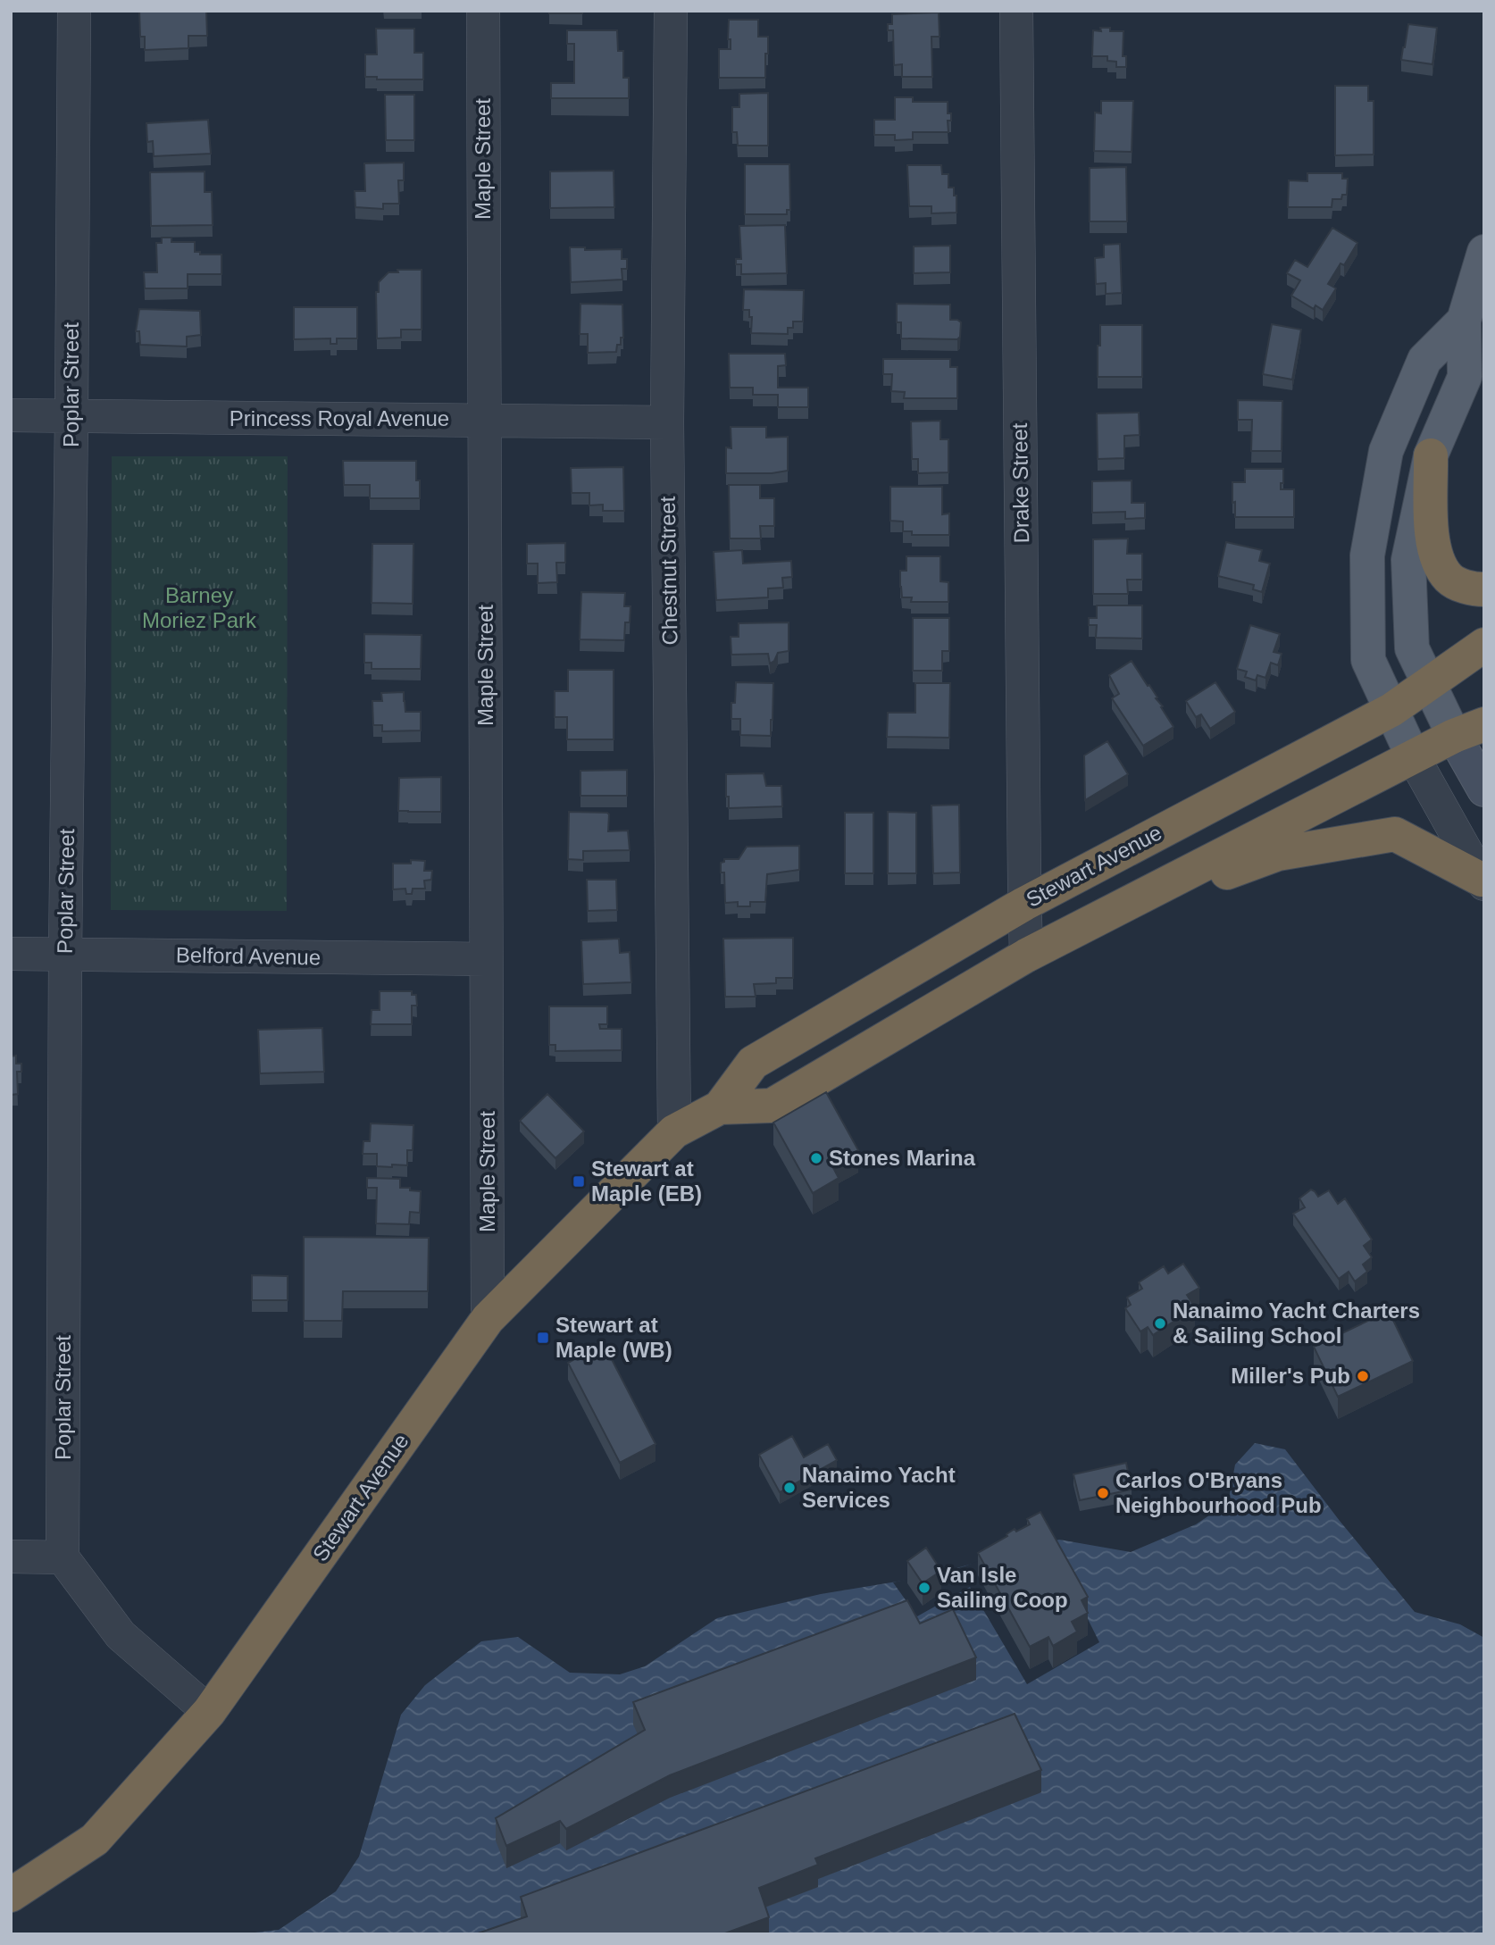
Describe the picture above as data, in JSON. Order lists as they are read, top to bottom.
{
  "streets": {
    "highway": ["Stewart Avenue"],
    "street": [
      "Maple Street",
      "Poplar Street",
      "Princess Royal Avenue",
      "Drake Street",
      "Chestnut Street",
      "Belford Avenue"
    ]
  },
  "crossings": [
    ["Maple Street", "Princess Royal Avenue"],
    ["Maple Street", "Stewart Avenue"],
    ["Maple Street", "Belford Avenue"],
    ["Poplar Street", "Princess Royal Avenue"],
    ["Poplar Street", "Belford Avenue"],
    ["Princess Royal Avenue", "Chestnut Street"],
    ["Drake Street", "Stewart Avenue"],
    ["Chestnut Street", "Stewart Avenue"]
  ],
  "parks": ["Barney Moriez Park"],
  "places": {
    "other": [
      "Stones Marina",
      "Nanaimo Yacht Charters & Sailing School",
      "Miller's Pub",
      "Nanaimo Yacht Services",
      "Carlos O'Bryans Neighbourhood Pub",
      "Van Isle Sailing Coop"
    ],
    "transit": ["Stewart at Maple (EB)", "Stewart at Maple (WB)"]
  }
}
